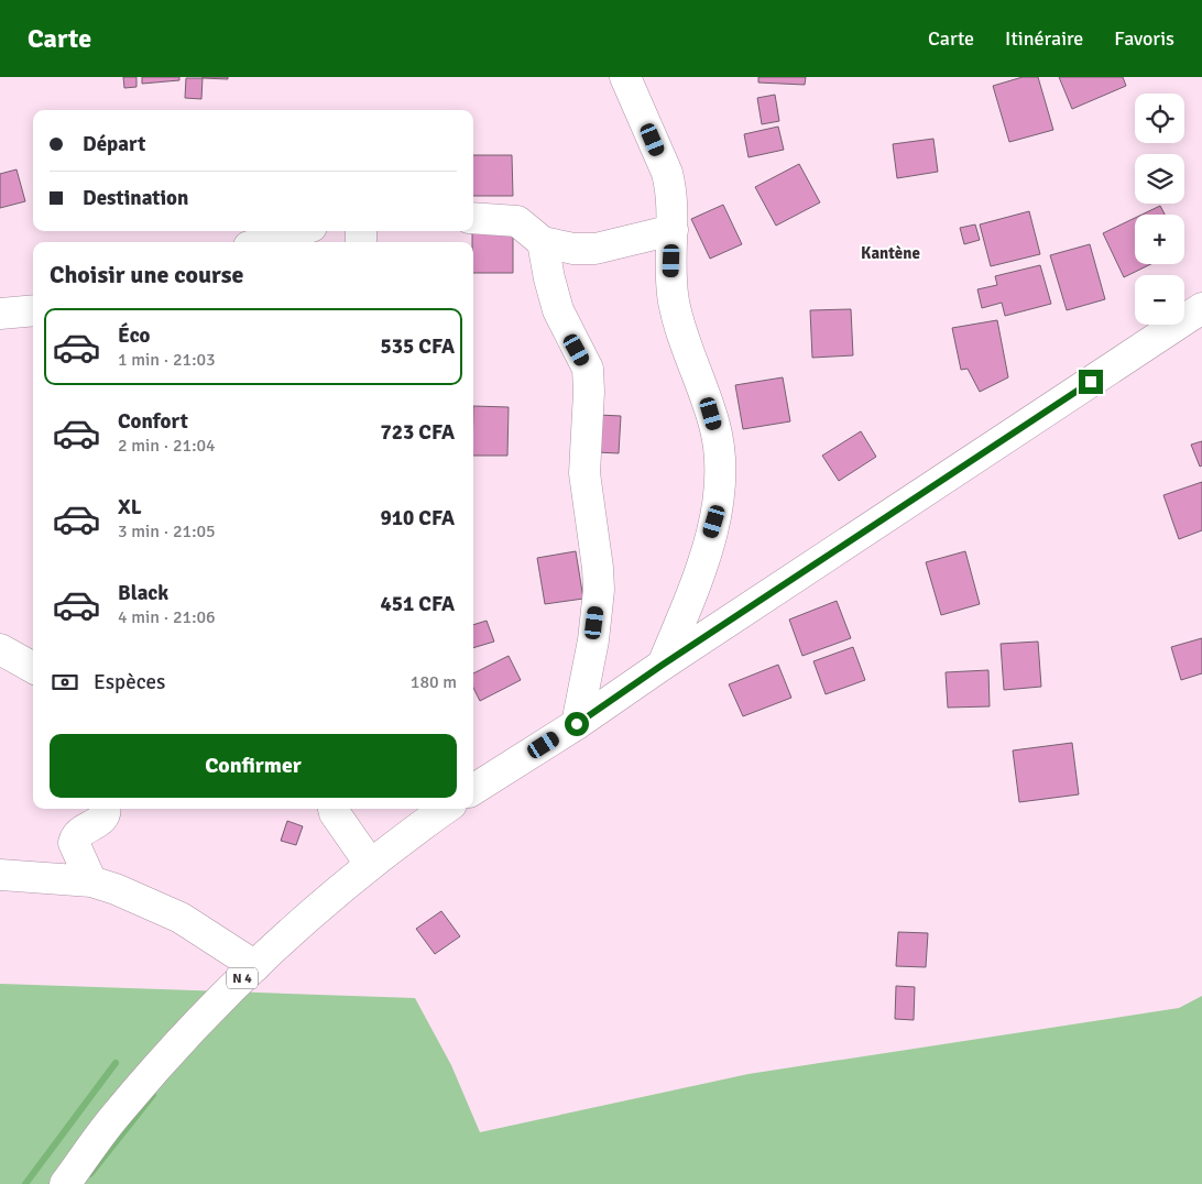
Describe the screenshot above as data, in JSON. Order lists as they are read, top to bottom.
{
  "streets": {
    "main road": ["N 4"]
  },
  "districts": ["Kantène"],
  "page": {
    "header": "Carte",
    "nav": ["Carte", "Itinéraire", "Favoris"],
    "map_buttons": ["+", "−"],
    "banner": ["Départ", "Destination"],
    "heading": "Choisir une course",
    "list": [
      {
        "name": "Éco",
        "note": "1 min · 21:03",
        "value": "535 CFA"
      },
      {
        "name": "Confort",
        "note": "2 min · 21:04",
        "value": "723 CFA"
      },
      {
        "name": "XL",
        "note": "3 min · 21:05",
        "value": "910 CFA"
      },
      {
        "name": "Black",
        "note": "4 min · 21:06",
        "value": "451 CFA"
      }
    ],
    "pay": ["Espèces", "180 m"],
    "buttons": "Confirmer"
  }
}
